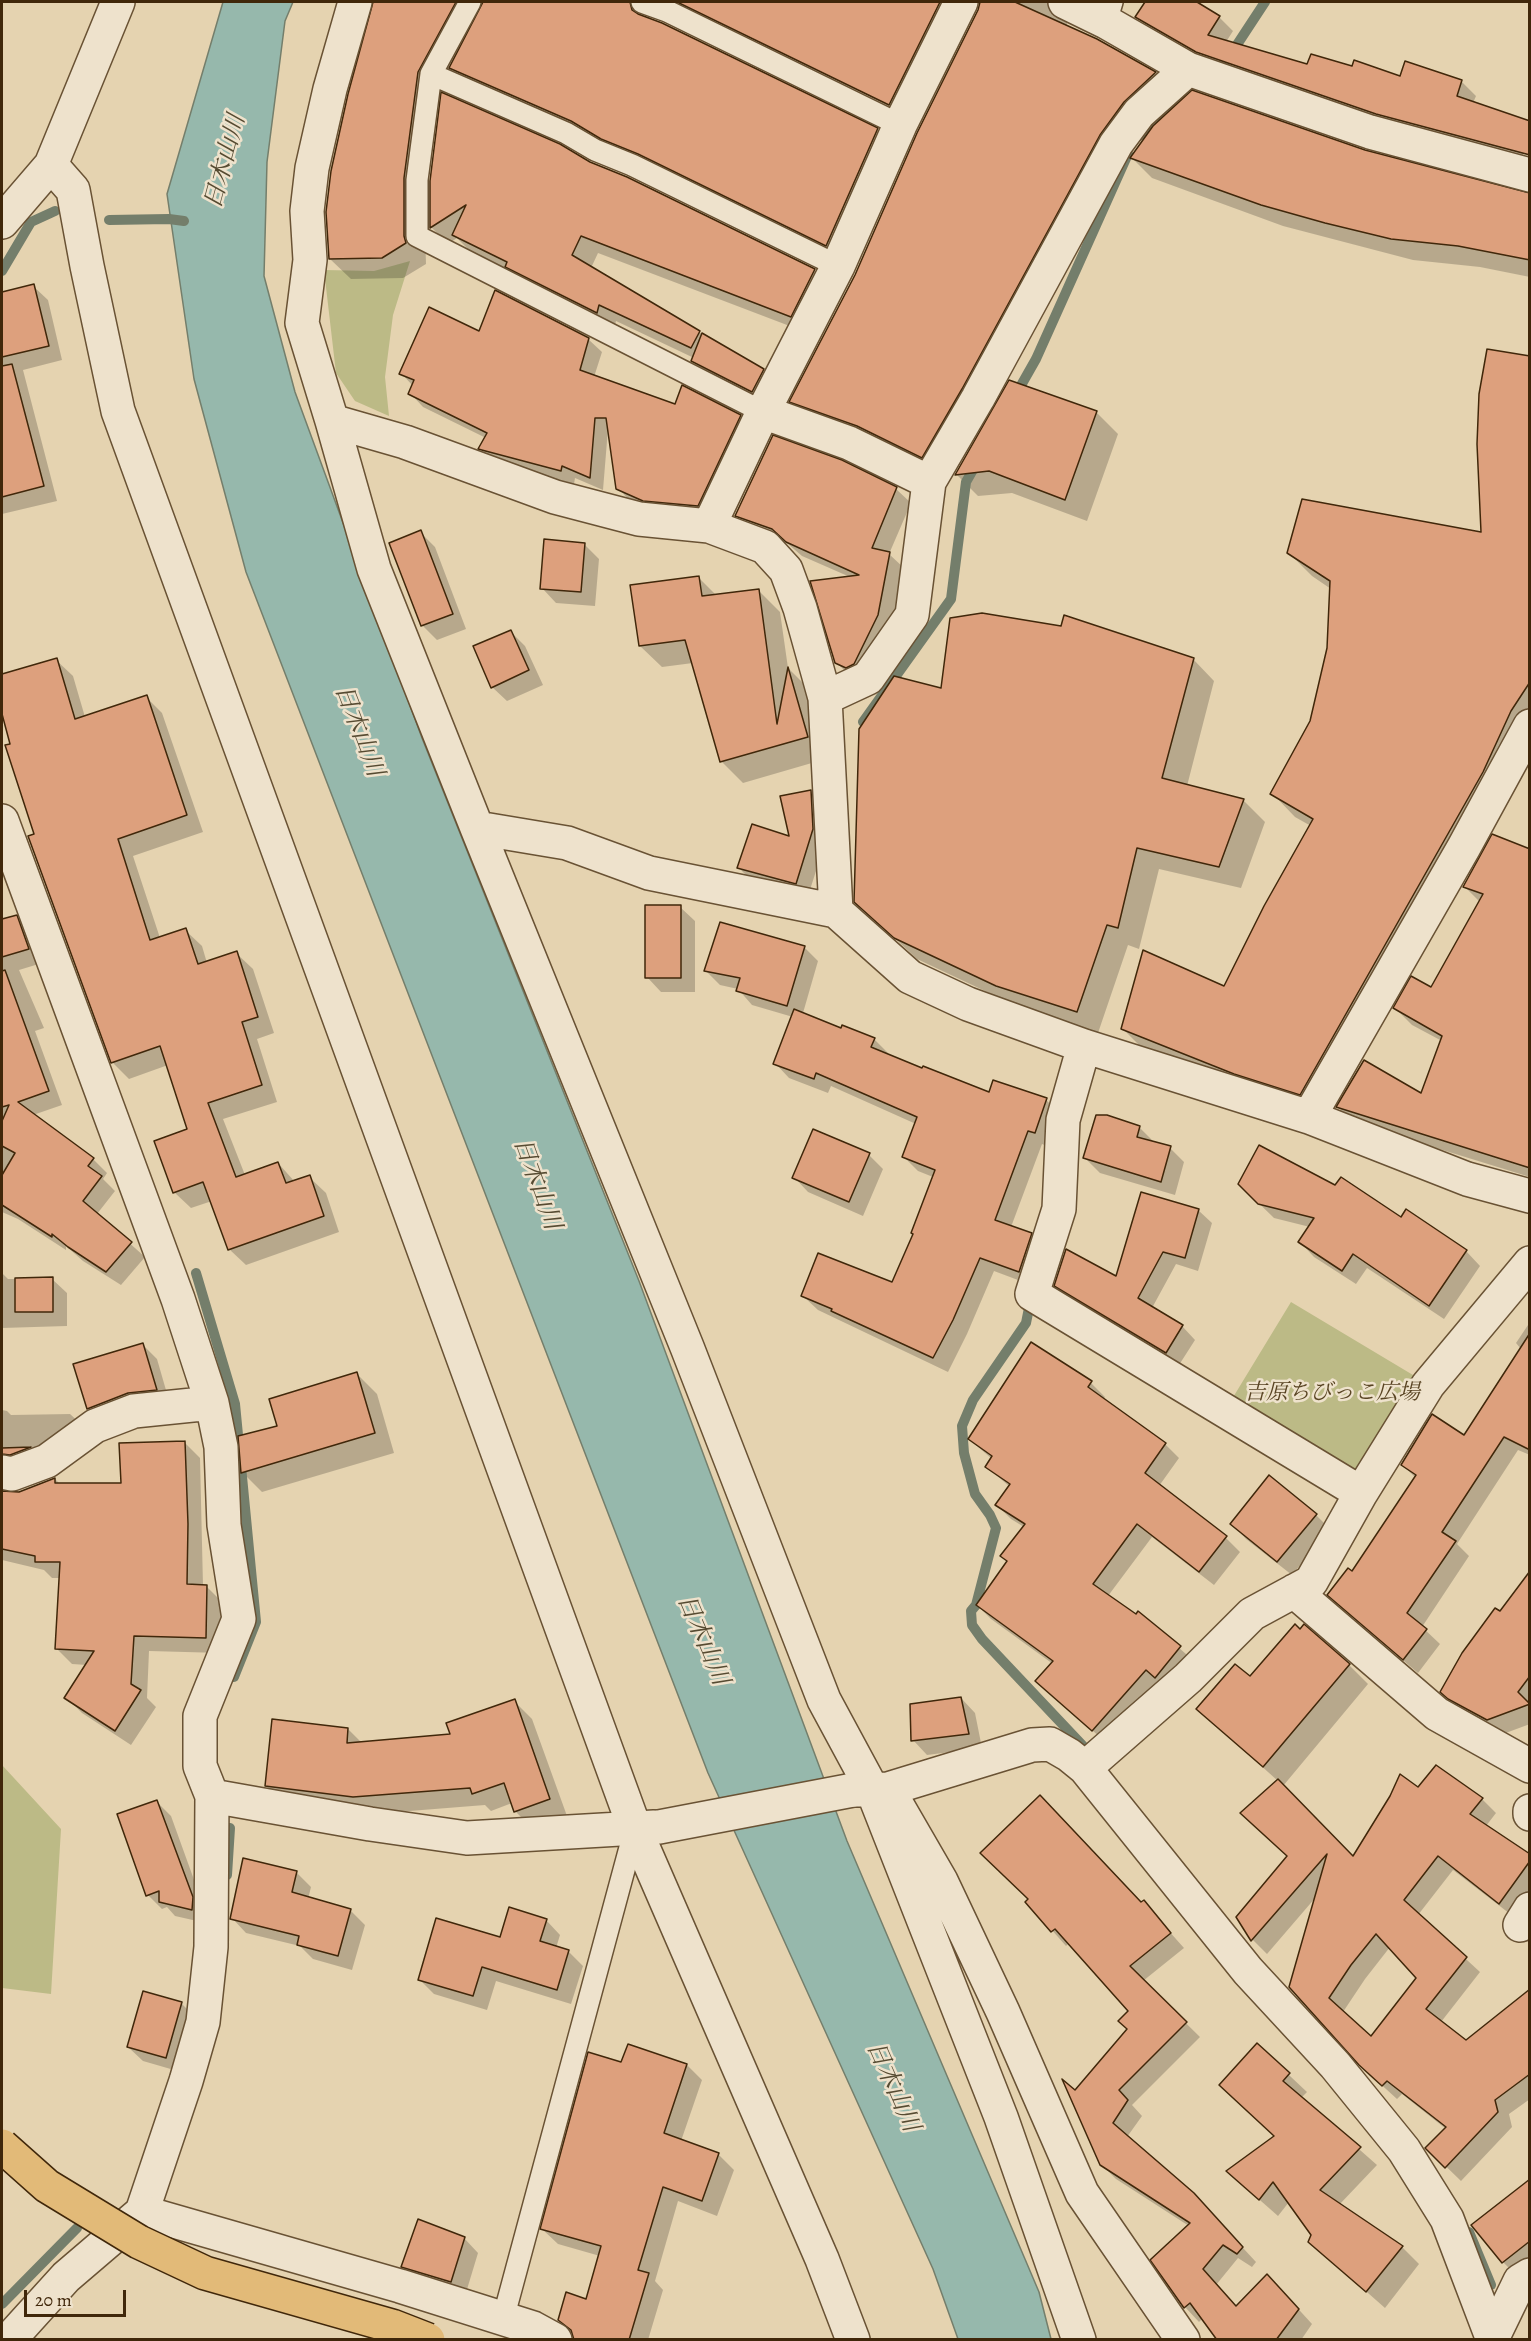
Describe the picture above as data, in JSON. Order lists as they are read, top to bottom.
{
  "water": ["日木山川"],
  "parks": ["吉原ちびっこ広場"],
  "scale_bar": "20 m"
}
